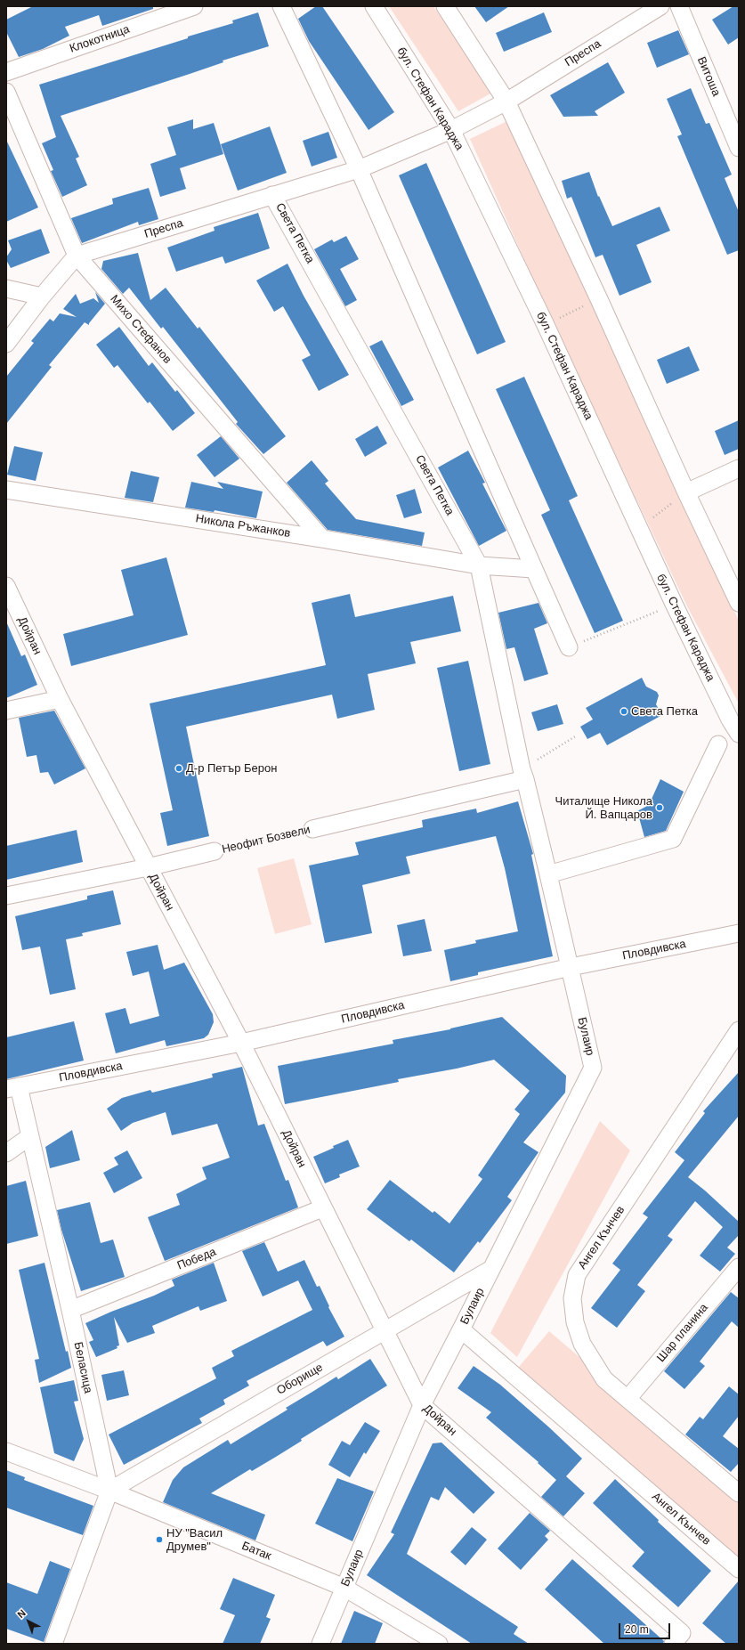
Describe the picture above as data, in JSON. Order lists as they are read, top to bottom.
{
  "streets": {
    "street": [
      "Клокотница",
      "Преспа",
      "Витоша",
      "бул. Стефан Караджа",
      "Света Петка",
      "Михо Стефанов",
      "Никола Ръжанков",
      "Дойран",
      "Неофит Бозвели",
      "Пловдивска",
      "Булаир",
      "Ангел Кънчев",
      "Победа",
      "Шар планина",
      "Беласица",
      "Оборище",
      "Батак"
    ]
  },
  "crossings": [
    ["Преспа", "бул. Стефан Караджа"],
    ["Преспа", "Света Петка"],
    ["Преспа", "Михо Стефанов"],
    ["Света Петка", "Никола Ръжанков"],
    ["Света Петка", "Неофит Бозвели"],
    ["Света Петка", "Пловдивска"],
    ["Света Петка", "Булаир"],
    ["Михо Стефанов", "Никола Ръжанков"],
    ["Дойран", "Неофит Бозвели"],
    ["Дойран", "Пловдивска"],
    ["Дойран", "Булаир"],
    ["Дойран", "Победа"],
    ["Дойран", "Оборище"],
    ["Пловдивска", "Булаир"],
    ["Пловдивска", "Беласица"],
    ["Булаир", "Ангел Кънчев"],
    ["Булаир", "Оборище"],
    ["Булаир", "Батак"],
    ["Ангел Кънчев", "Шар планина"],
    ["Победа", "Беласица"],
    ["Беласица", "Оборище"],
    ["Беласица", "Батак"],
    ["Оборище", "Батак"]
  ],
  "places": [
    "Света Петка",
    "Д-р Петър Берон",
    "Читалище Никола Й. Вапцаров",
    "НУ \"Васил Друмев\""
  ],
  "scale_bar": "20 m",
  "north": "top left"
}
